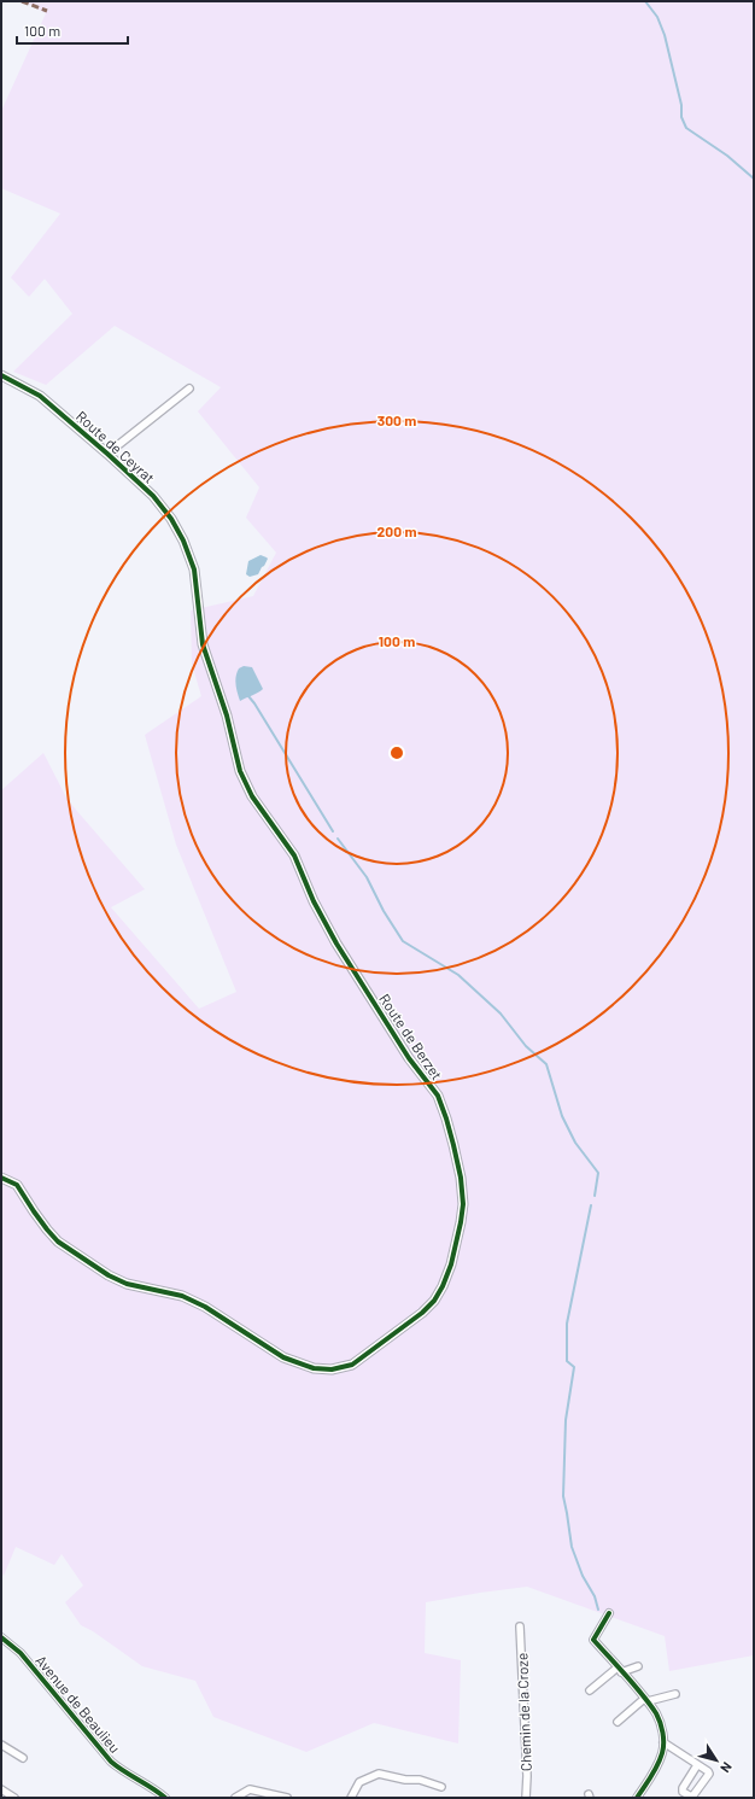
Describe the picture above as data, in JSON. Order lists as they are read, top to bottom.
{
  "streets": {
    "street": [
      "Route de Ceyrat",
      "Route de Berzet",
      "Avenue de Beaulieu",
      "Chemin de la Croze"
    ]
  },
  "crossings": [
    ["Route de Ceyrat", "Route de Berzet"]
  ],
  "scale_bar": "100 m",
  "north": "bottom right",
  "rings": ["300 m", "200 m", "100 m"]
}
